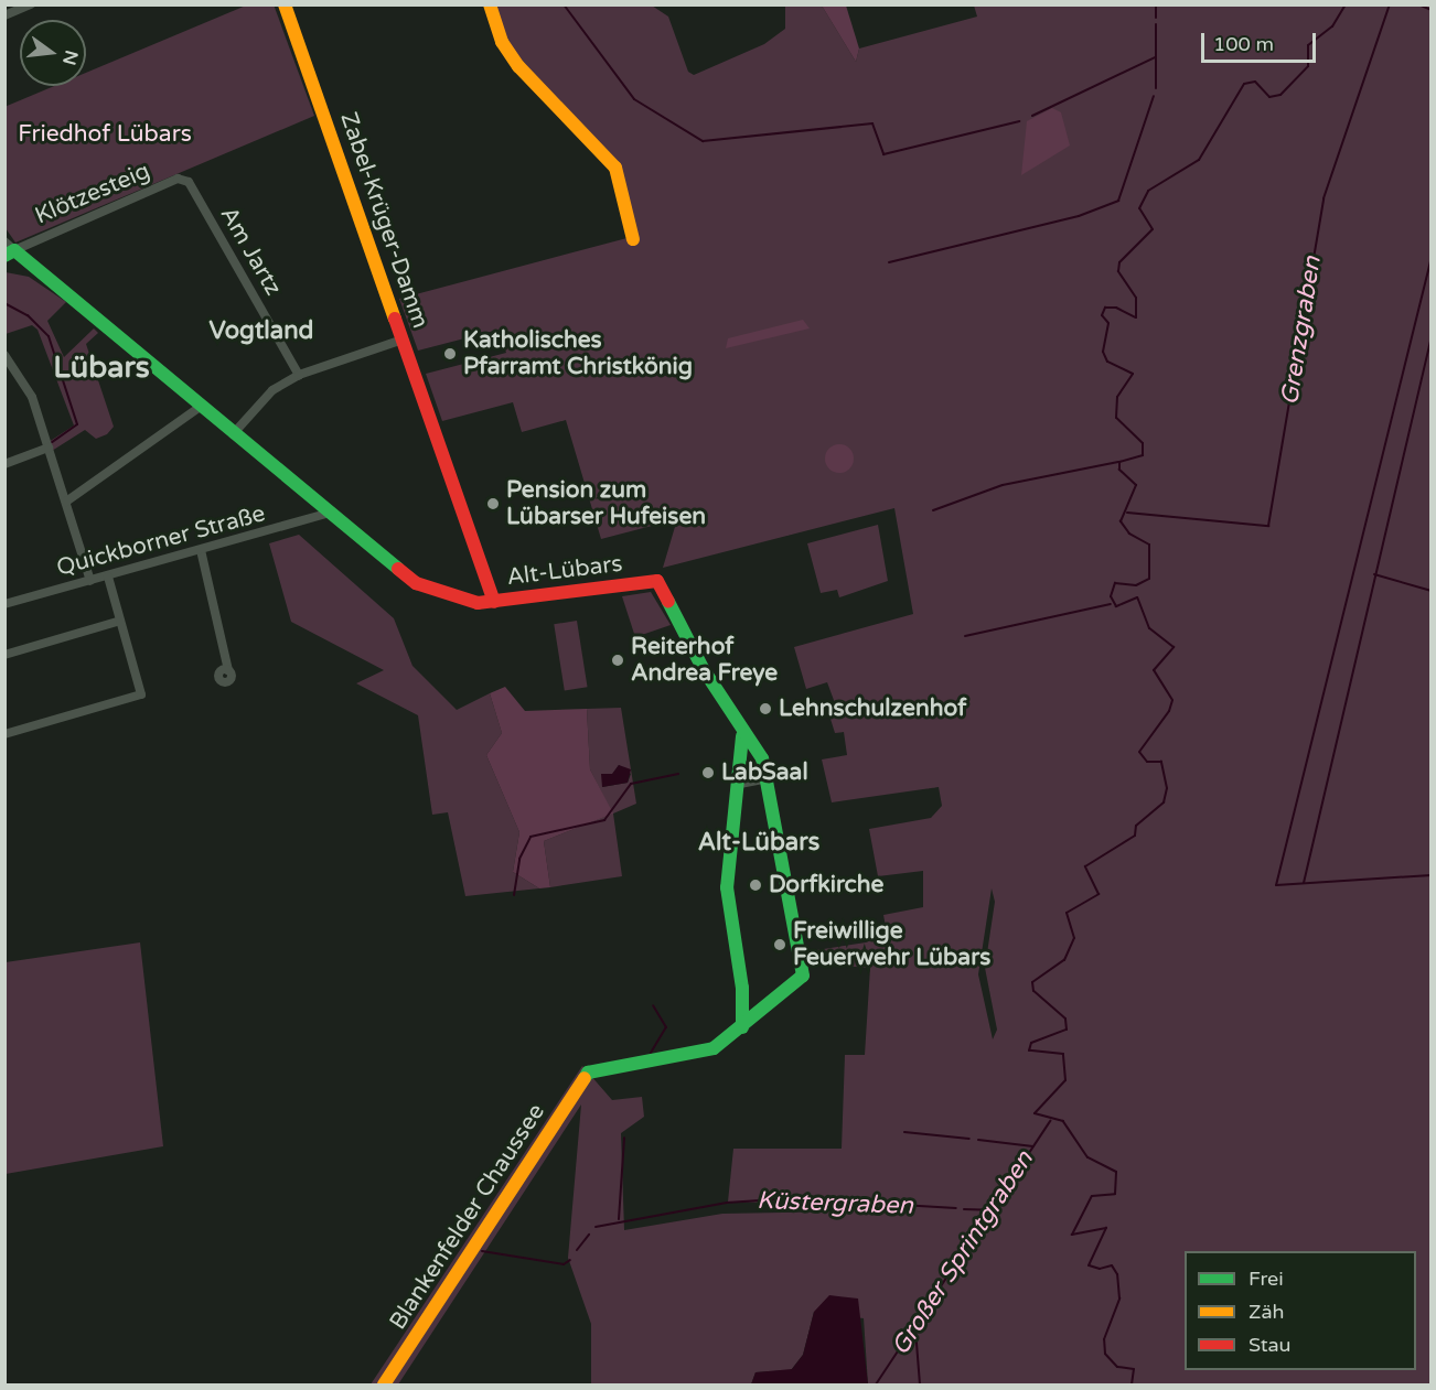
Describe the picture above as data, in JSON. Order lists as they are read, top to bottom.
{
  "streets": {
    "street": [
      "Klötzesteig",
      "Zabel-Krüger-Damm",
      "Am Jartz",
      "Quickborner Straße",
      "Alt-Lübars",
      "Blankenfelder Chaussee"
    ]
  },
  "crossings": [
    ["Klötzesteig", "Am Jartz"],
    ["Klötzesteig", "Alt-Lübars"],
    ["Zabel-Krüger-Damm", "Alt-Lübars"],
    ["Quickborner Straße", "Alt-Lübars"],
    ["Alt-Lübars", "Blankenfelder Chaussee"]
  ],
  "districts": ["Vogtland", "Lübars", "Alt-Lübars"],
  "water": ["Grenzgraben", "Küstergraben", "Großer Sprintgraben"],
  "parks": ["Friedhof Lübars"],
  "places": [
    "Katholisches Pfarramt Christkönig",
    "Pension zum Lübarser Hufeisen",
    "Reiterhof Andrea Freye",
    "Lehnschulzenhof",
    "LabSaal",
    "Dorfkirche",
    "Freiwillige Feuerwehr Lübars"
  ],
  "legend": ["Frei", "Zäh", "Stau"],
  "scale_bar": "100 m",
  "north": "right"
}
